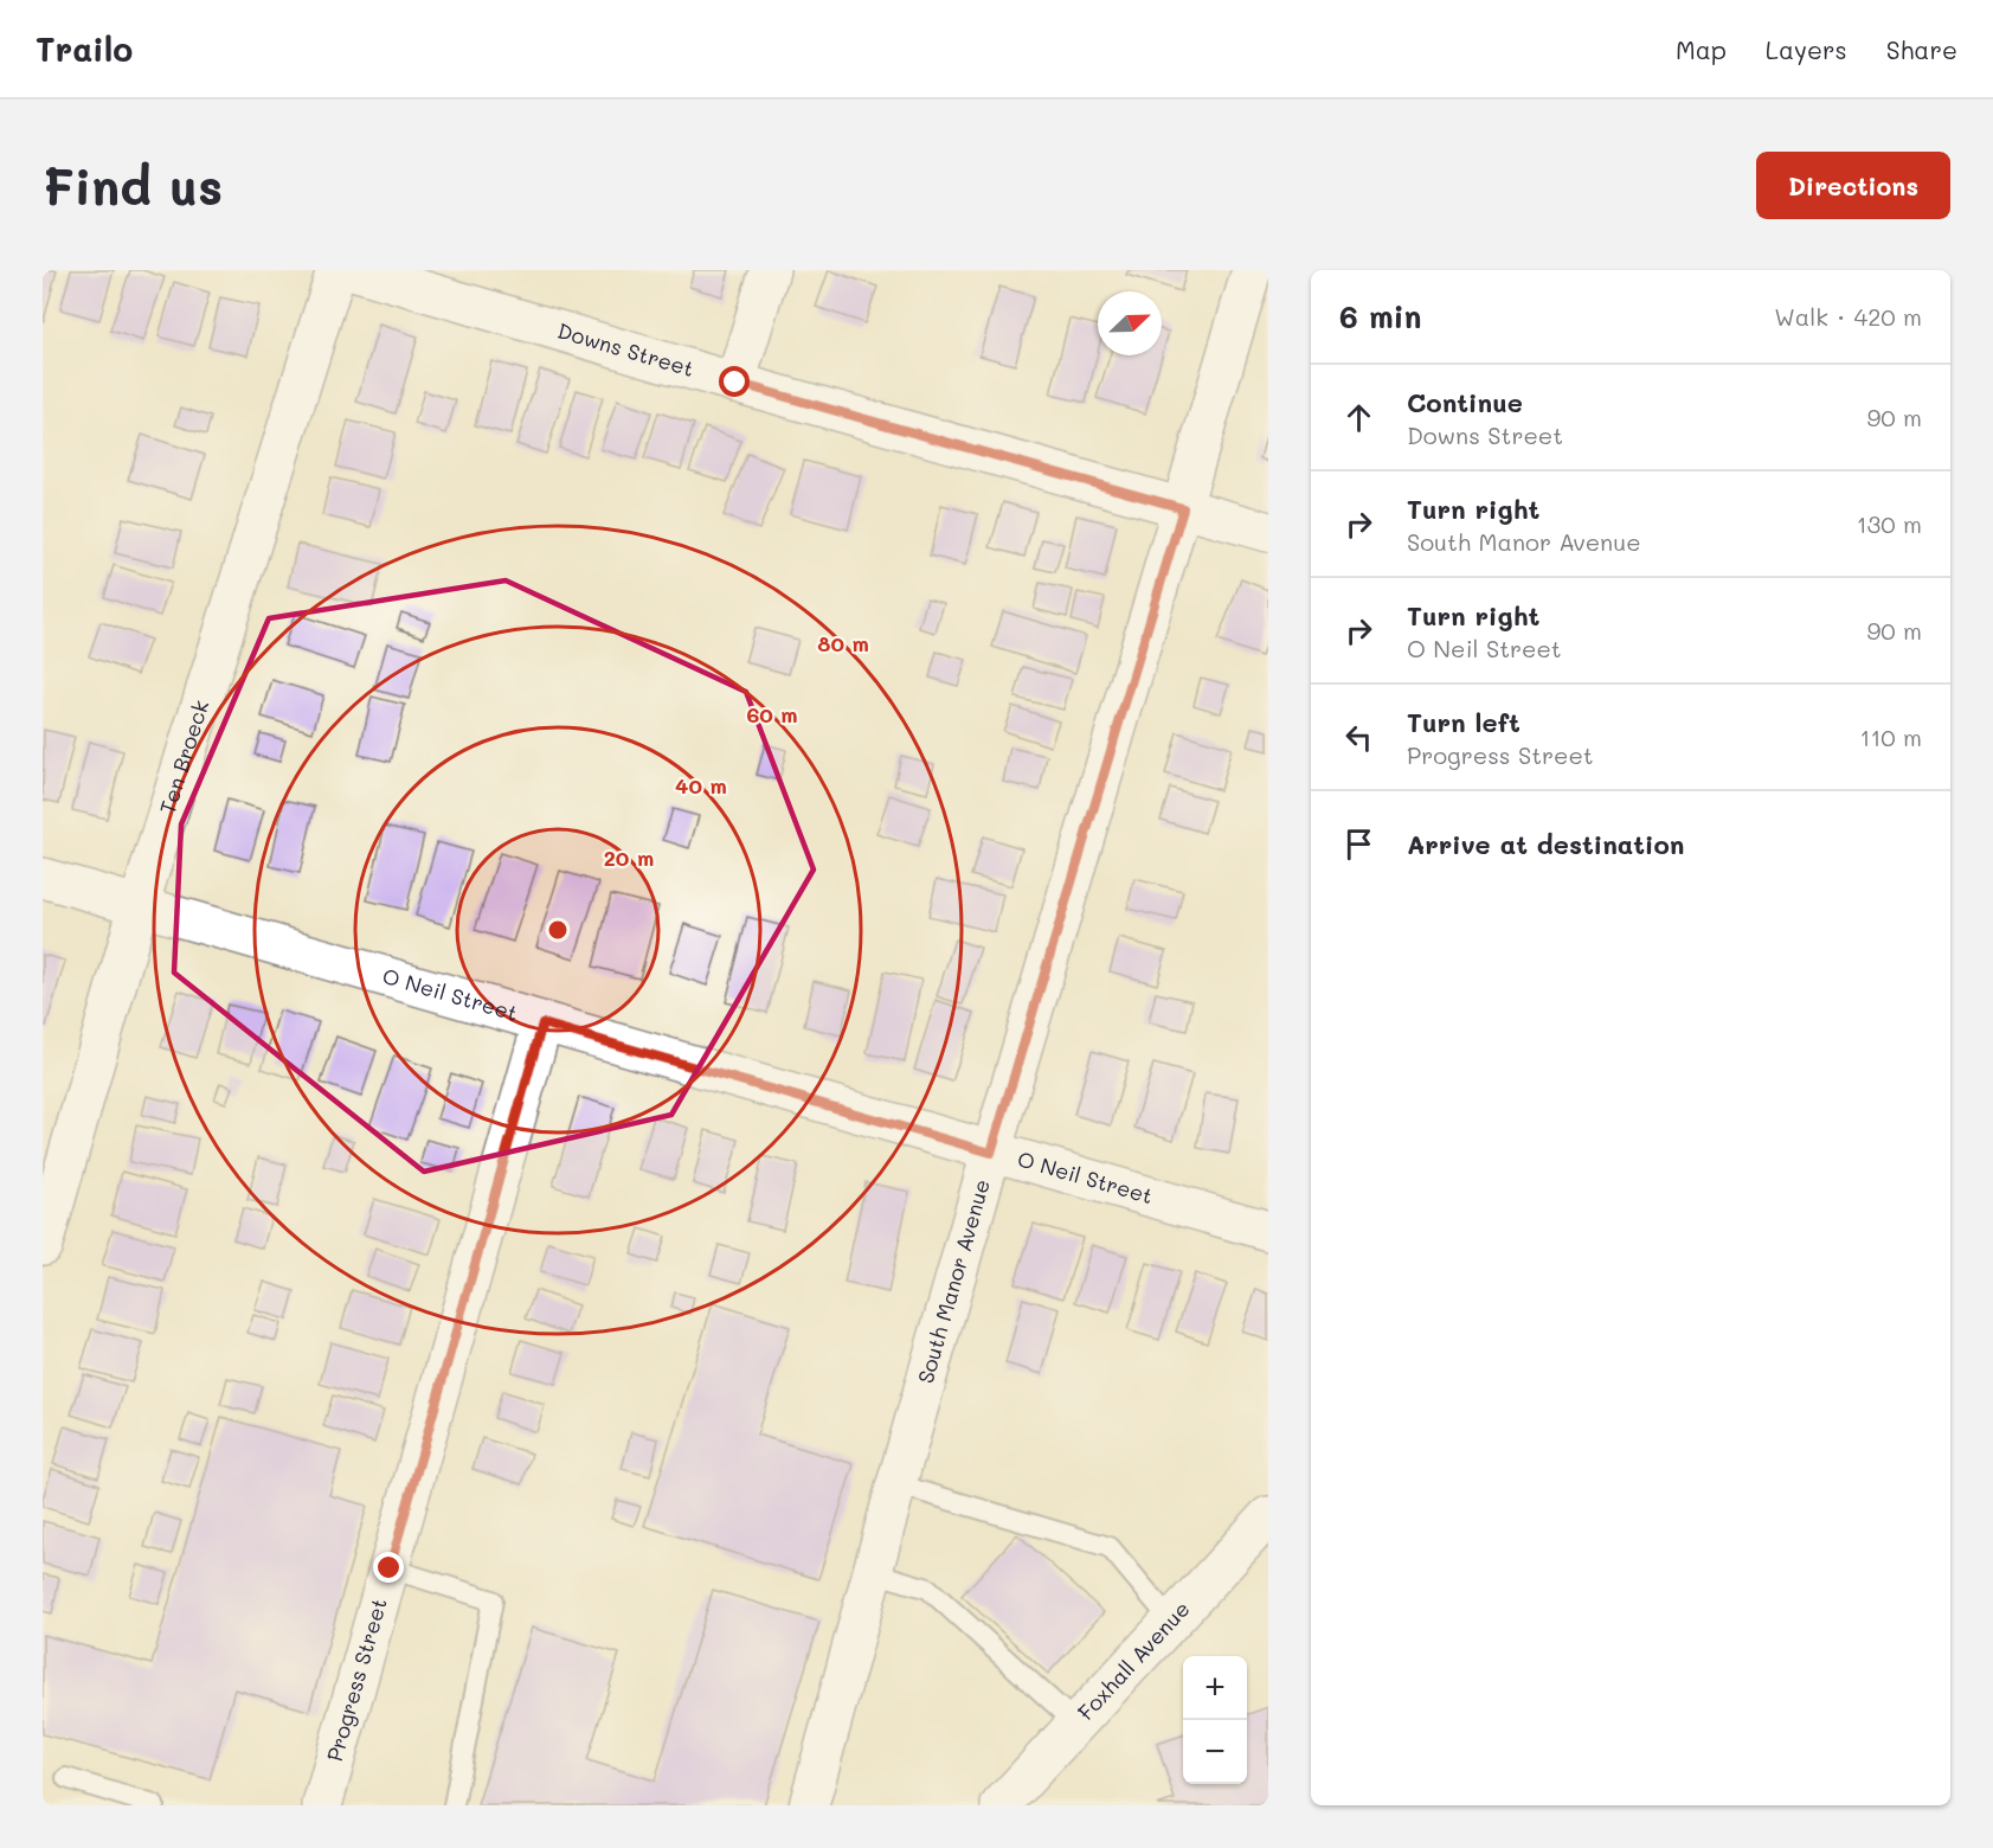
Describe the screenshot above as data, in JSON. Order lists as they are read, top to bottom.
{
  "streets": {
    "street": [
      "Downs Street",
      "Ten Broeck",
      "O Neil Street",
      "South Manor Avenue",
      "Foxhall Avenue",
      "Progress Street"
    ]
  },
  "crossings": [
    ["Downs Street", "South Manor Avenue"],
    ["Ten Broeck", "O Neil Street"],
    ["O Neil Street", "South Manor Avenue"],
    ["O Neil Street", "Progress Street"]
  ],
  "north": "top right",
  "page": {
    "header": "Trailo",
    "nav": ["Map", "Layers", "Share"],
    "buttons": "Directions",
    "title": "Find us",
    "heading": ["6 min", "Walk · 420 m"],
    "list": [
      ["Continue", "Downs Street", "90 m"],
      ["Turn right", "South Manor Avenue", "130 m"],
      ["Turn right", "O Neil Street", "90 m"],
      ["Turn left", "Progress Street", "110 m"],
      "Arrive at destination"
    ],
    "map_buttons": ["+", "−"]
  },
  "rings": [
    "80 m",
    "60 m",
    "40 m",
    "20 m"
  ]
}
